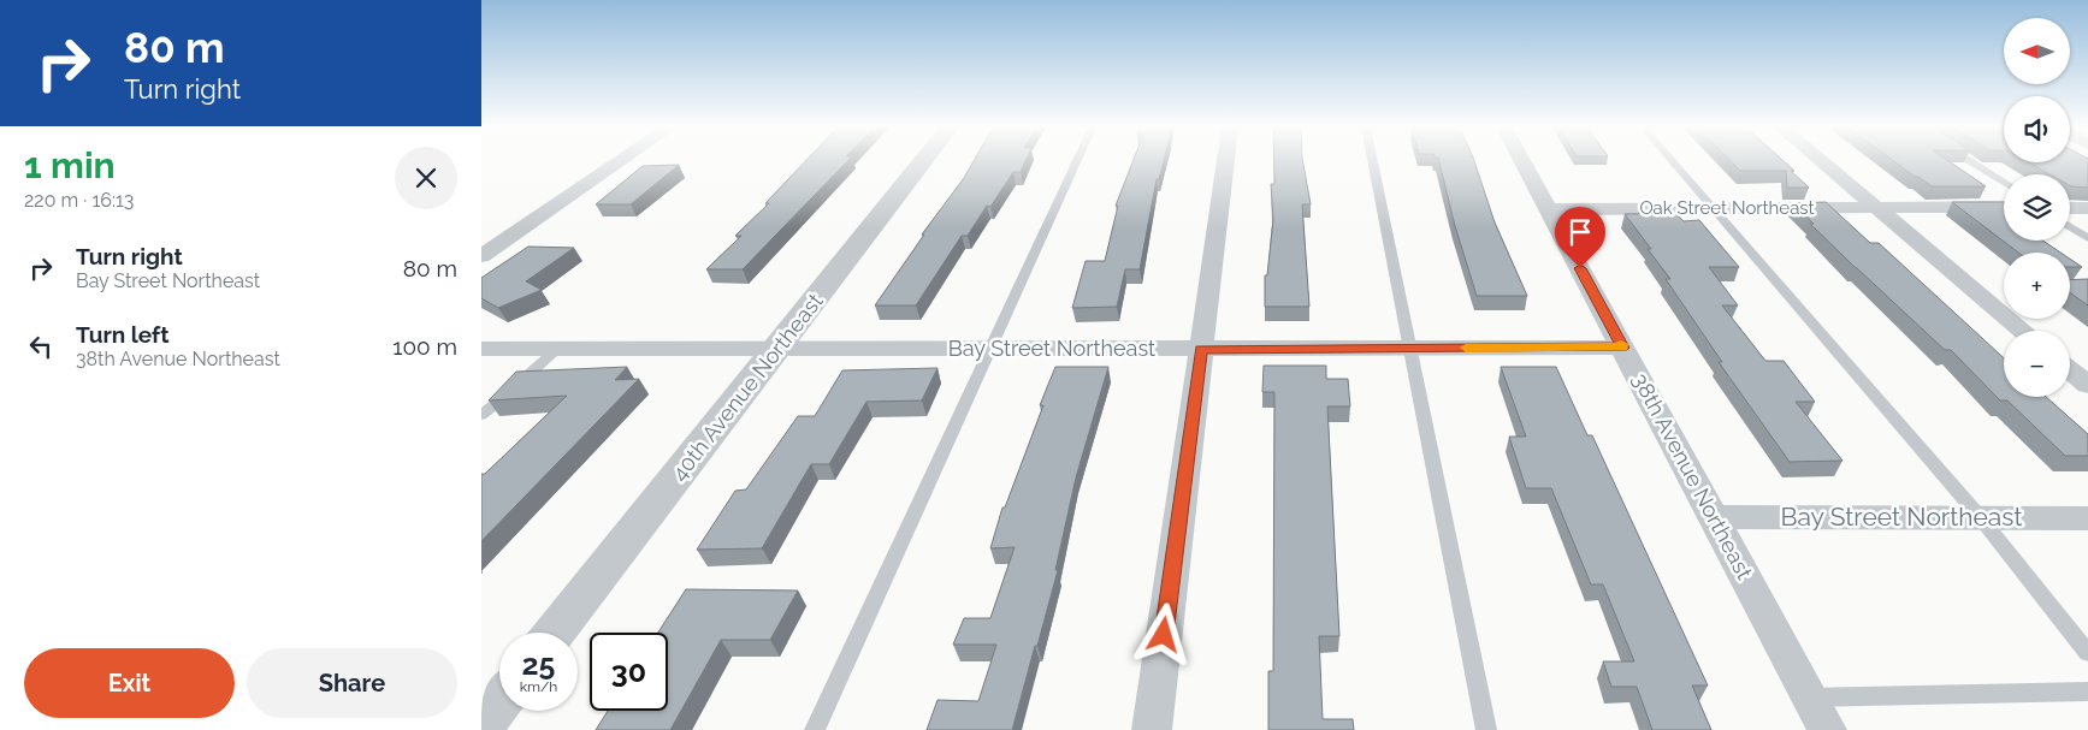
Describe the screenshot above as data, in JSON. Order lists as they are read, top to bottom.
{
  "streets": {
    "street": [
      "Oak Street Northeast",
      "Bay Street Northeast",
      "40th Avenue Northeast",
      "38th Avenue Northeast"
    ]
  },
  "crossings": [
    ["Oak Street Northeast", "38th Avenue Northeast"],
    ["Bay Street Northeast", "40th Avenue Northeast"],
    ["Bay Street Northeast", "38th Avenue Northeast"]
  ],
  "north": "left",
  "page": {
    "turn": ["80 m", "Turn right"],
    "map_buttons": ["+", "−"],
    "heading": ["1 min", "220 m · 16:13"],
    "list": [
      {
        "name": "Turn right",
        "note": "Bay Street Northeast",
        "value": "80 m"
      },
      {
        "name": "Turn left",
        "note": "38th Avenue Northeast",
        "value": "100 m"
      }
    ],
    "speed": "25 km/h",
    "limit": "30",
    "buttons": ["Exit", "Share"]
  }
}
